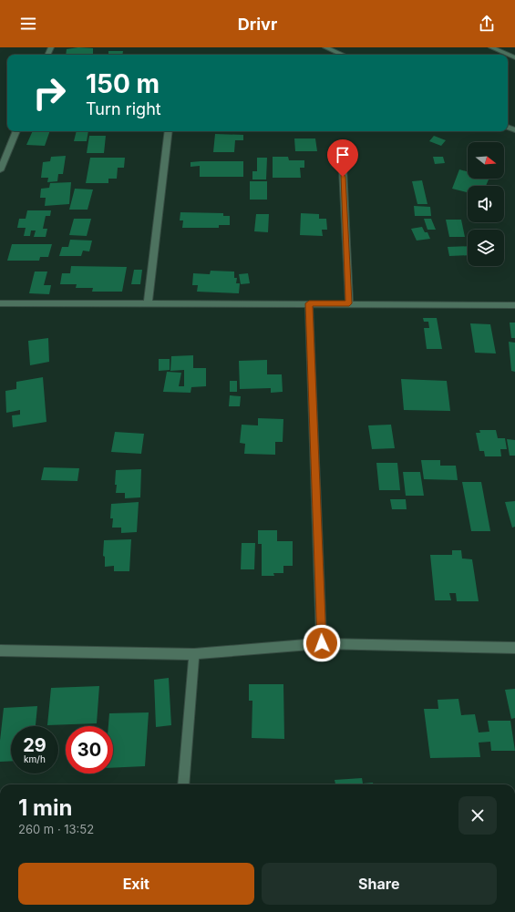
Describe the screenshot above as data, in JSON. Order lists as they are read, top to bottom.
{
  "north": "right",
  "page": {
    "header": "Drivr",
    "turn": ["150 m", "Turn right"],
    "speed": "29 km/h",
    "limit": "30",
    "heading": ["1 min", "260 m · 13:52"],
    "buttons": ["Exit", "Share"]
  }
}
